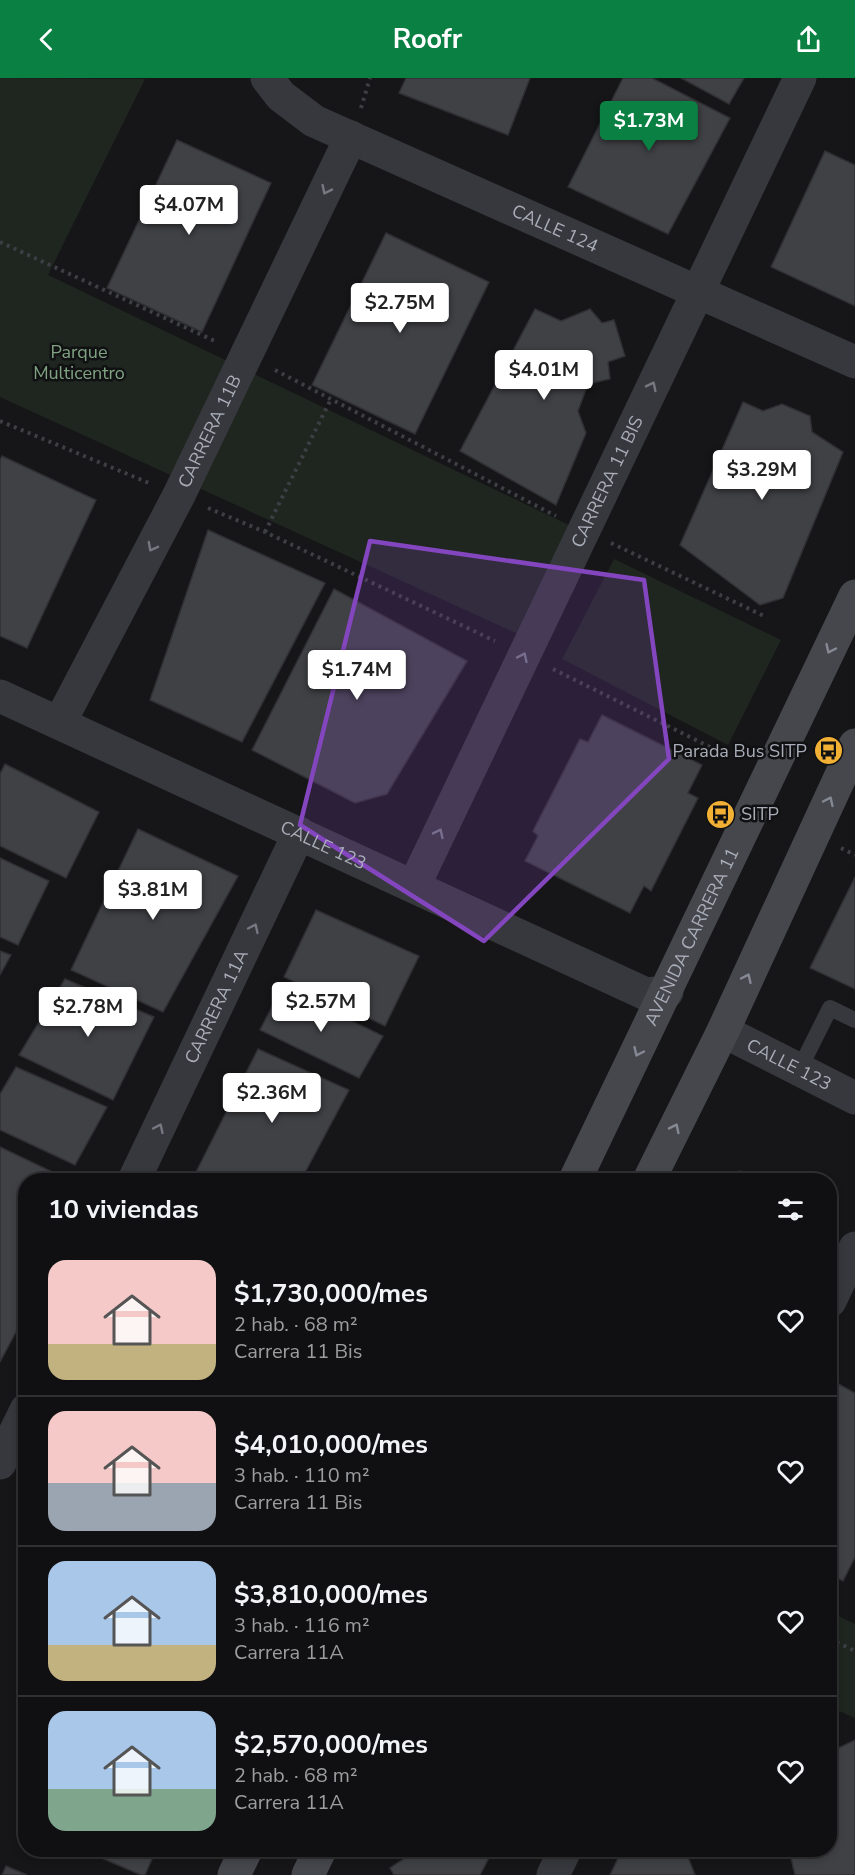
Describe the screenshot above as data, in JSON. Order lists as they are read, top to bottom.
{
  "streets": {
    "main road": ["AVENIDA CARRERA 11"],
    "street": [
      "CALLE 124",
      "CARRERA 11B",
      "CARRERA 11 BIS",
      "CALLE 123",
      "CARRERA 11A"
    ]
  },
  "crossings": [
    ["CALLE 124", "CARRERA 11B"],
    ["CALLE 124", "CARRERA 11 BIS"],
    ["CARRERA 11B", "CALLE 123"],
    ["CARRERA 11 BIS", "CALLE 123"],
    ["CALLE 123", "AVENIDA CARRERA 11"],
    ["CALLE 123", "CARRERA 11A"]
  ],
  "one_way": ["CARRERA 11B", "CARRERA 11 BIS", "CARRERA 11A"],
  "parks": ["Parque Multicentro"],
  "places": {
    "bus stop": ["Parada Bus SITP", "SITP"]
  },
  "page": {
    "header": "Roofr",
    "price": [
      "$1.73M",
      "$4.07M",
      "$2.75M",
      "$4.01M",
      "$3.29M",
      "$1.74M",
      "$3.81M",
      "$2.57M",
      "$2.78M",
      "$2.36M"
    ],
    "heading": "10 viviendas",
    "list": [
      {
        "name": "$1,730,000/mes",
        "note": "2 hab. · 68 m² · Carrera 11 Bis"
      },
      {
        "name": "$4,010,000/mes",
        "note": "3 hab. · 110 m² · Carrera 11 Bis"
      },
      {
        "name": "$3,810,000/mes",
        "note": "3 hab. · 116 m² · Carrera 11A"
      },
      {
        "name": "$2,570,000/mes",
        "note": "2 hab. · 68 m² · Carrera 11A"
      }
    ]
  }
}
